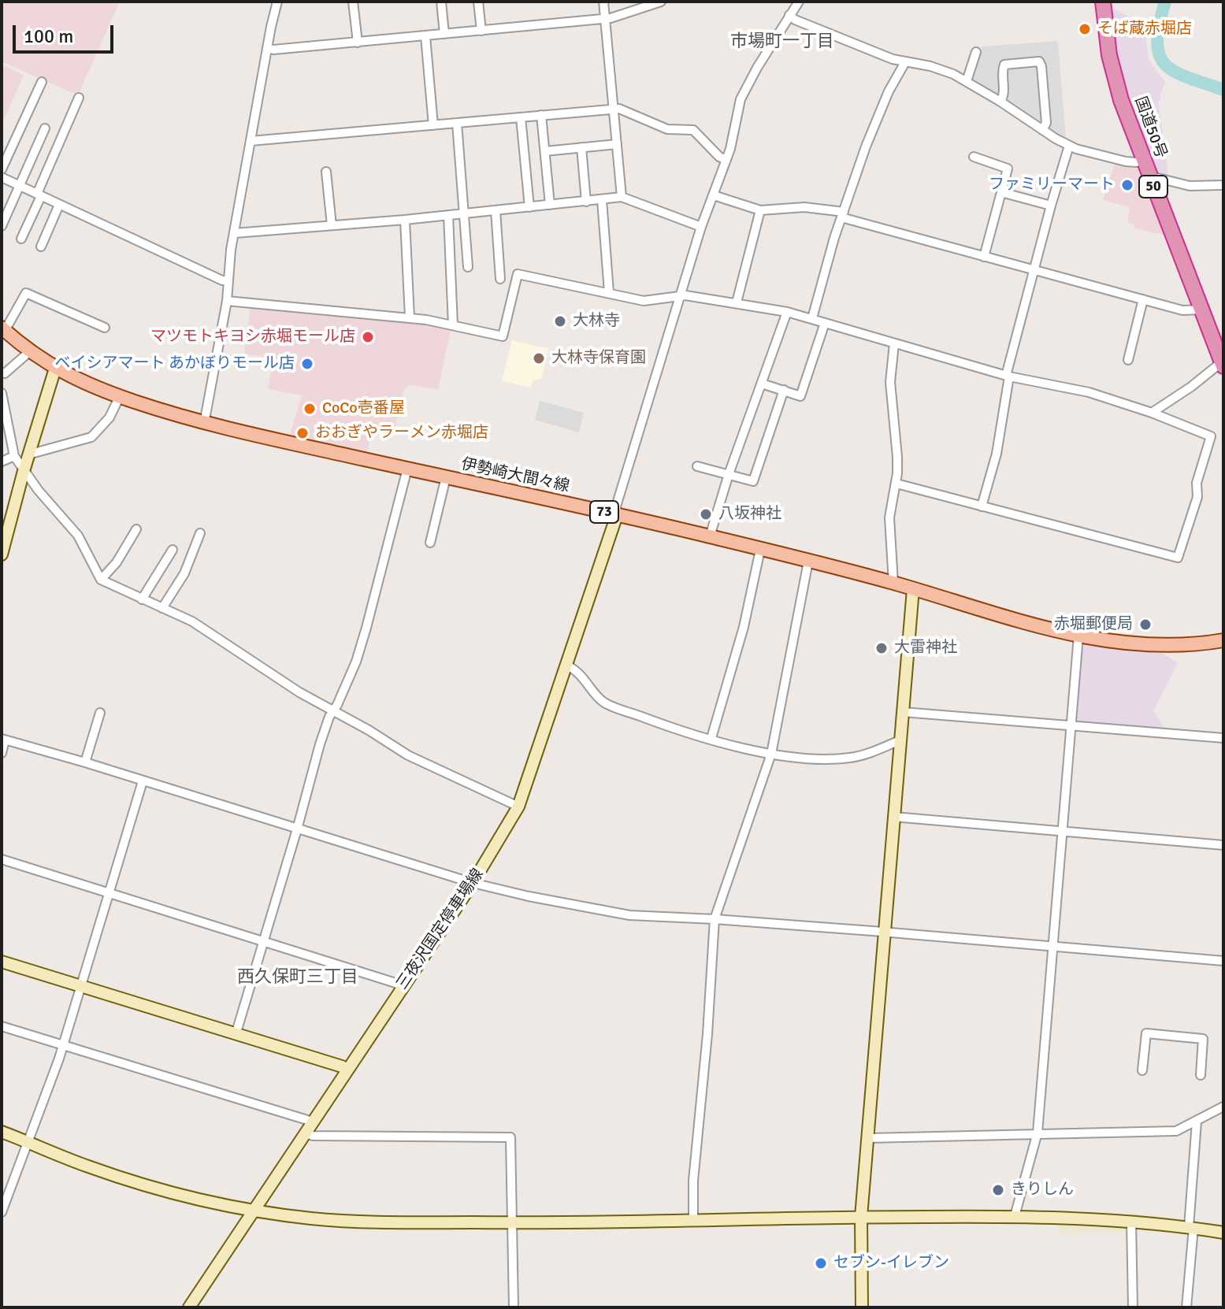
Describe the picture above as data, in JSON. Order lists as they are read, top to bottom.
{
  "streets": {
    "highway": ["国道50号", "50"],
    "main road": ["伊勢崎大間々線", "73"],
    "street": ["三夜沢国定停車場線"]
  },
  "crossings": [
    ["伊勢崎大間々線", "三夜沢国定停車場線"]
  ],
  "districts": ["市場町一丁目", "西久保町三丁目"],
  "places": [
    "そば蔵赤堀店",
    "ファミリーマート",
    "大林寺",
    "マツモトキヨシ赤堀モール店",
    "大林寺保育園",
    "ベイシアマート あかぼりモール店",
    "CoCo壱番屋",
    "おおぎやラーメン赤堀店",
    "八坂神社",
    "赤堀郵便局",
    "大雷神社",
    "きりしん",
    "セブン-イレブン"
  ],
  "scale_bar": "100 m"
}
